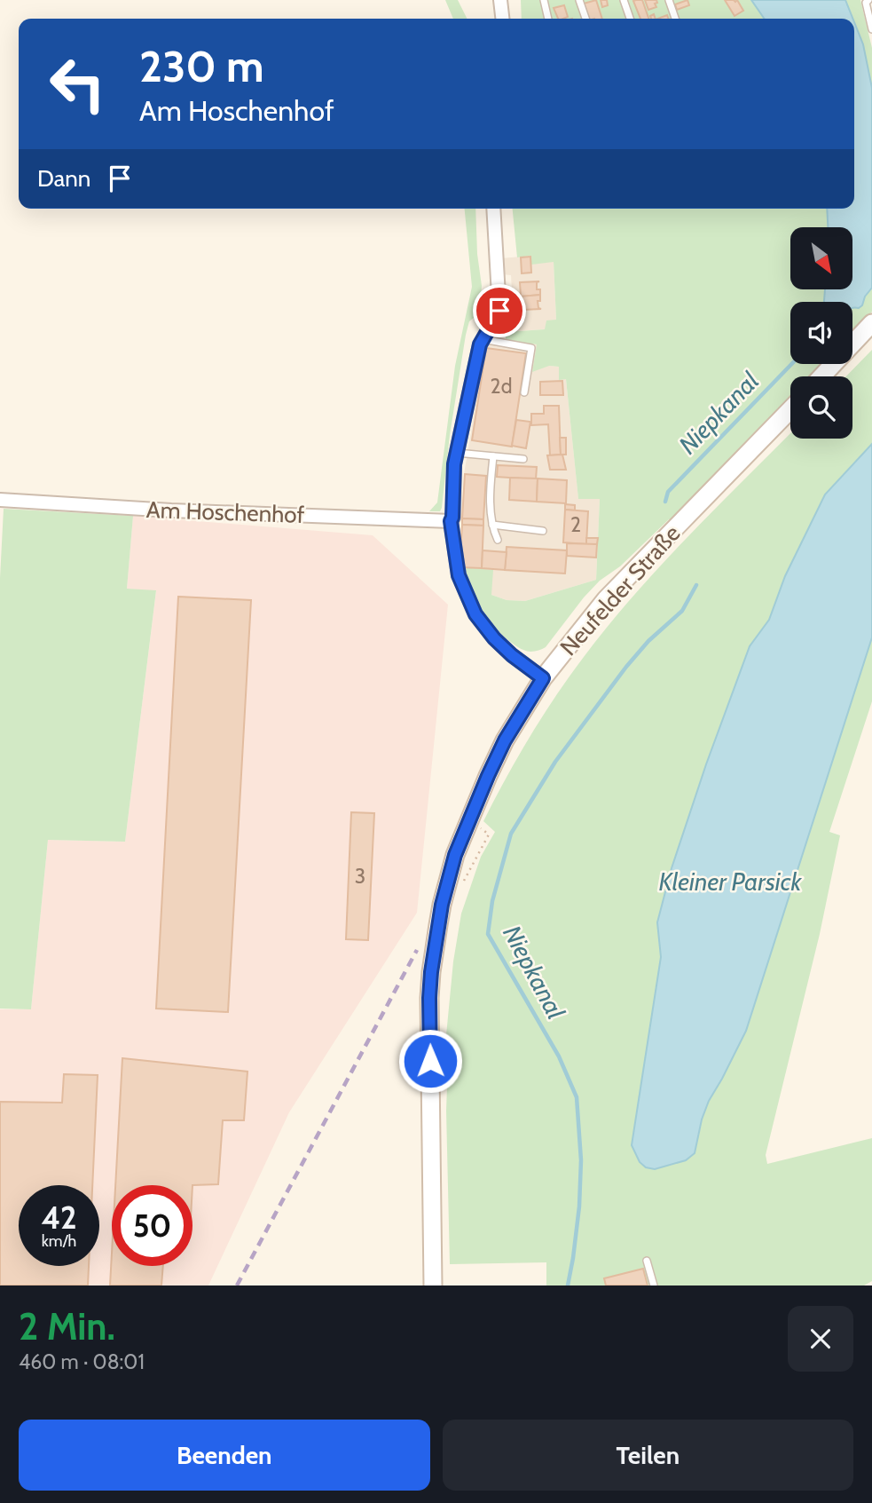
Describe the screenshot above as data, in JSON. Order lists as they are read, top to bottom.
{
  "streets": {
    "main road": ["Neufelder Straße"],
    "street": ["Am Hoschenhof"]
  },
  "water": ["Niepkanal", "Kleiner Parsick"],
  "house_numbers": ["2d", "2", "3"],
  "north": "bottom right",
  "page": {
    "turn": ["230 m", "Am Hoschenhof"],
    "then": "Dann",
    "speed": "42 km/h",
    "limit": "50",
    "heading": ["2 Min.", "460 m · 08:01"],
    "buttons": ["Beenden", "Teilen"]
  }
}
